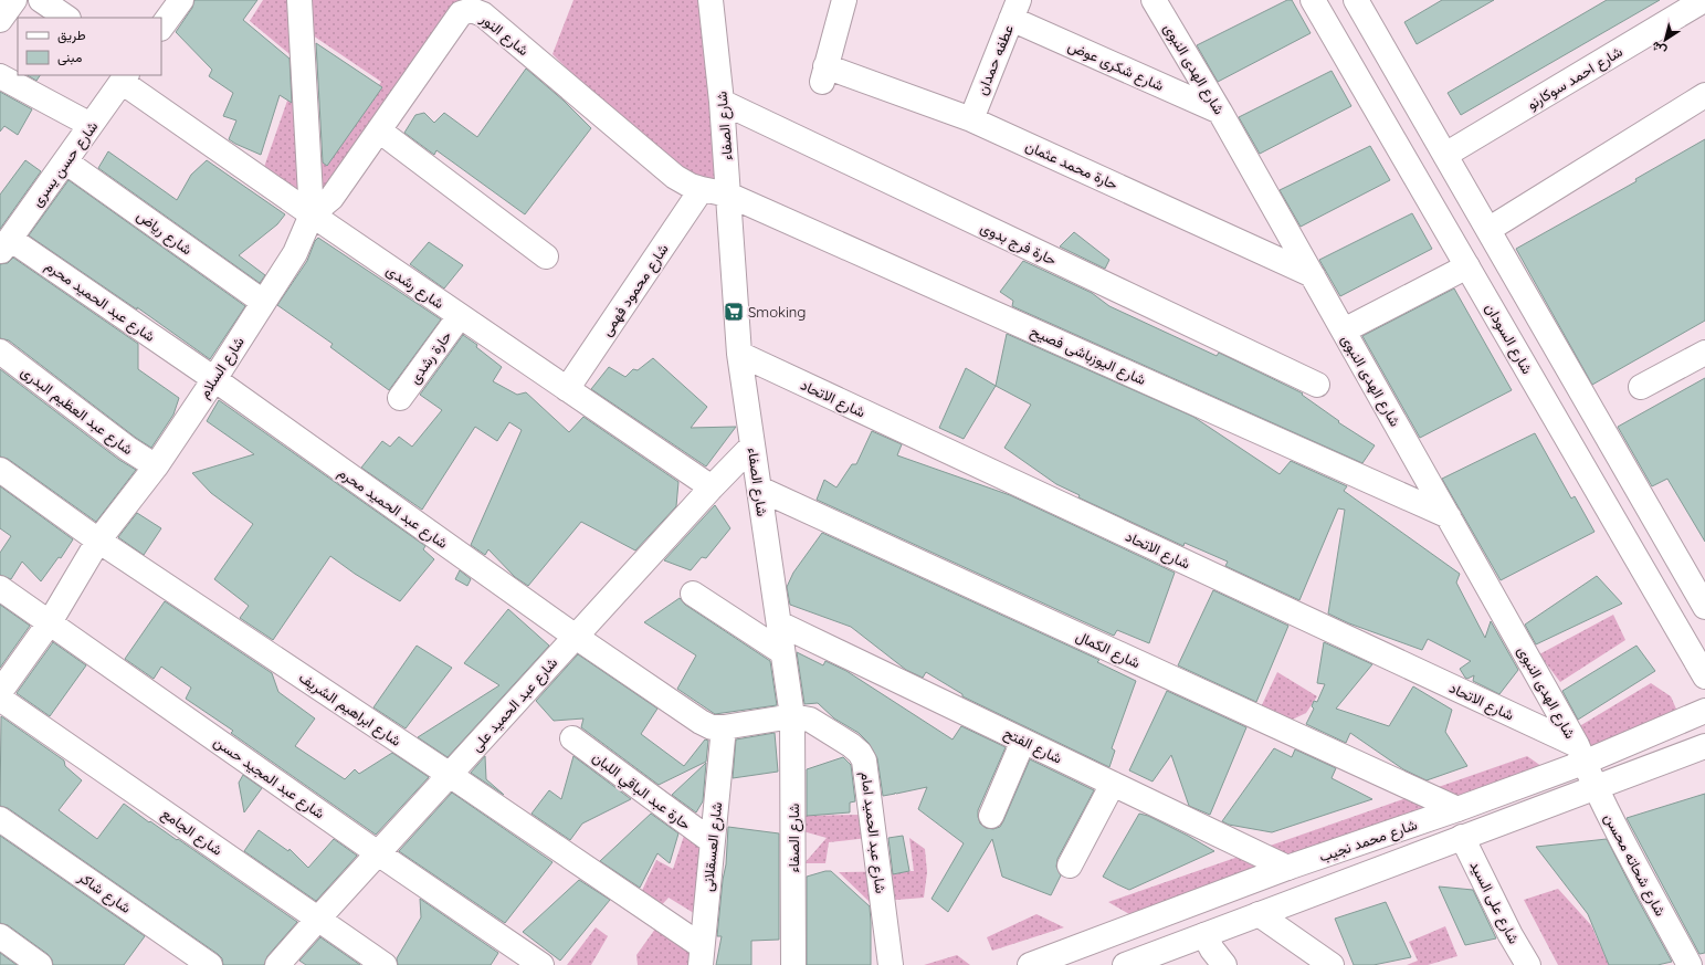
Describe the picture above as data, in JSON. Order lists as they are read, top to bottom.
{
  "streets": {
    "street": [
      "شارع النور",
      "عطفه حمدان",
      "شارع شكرى عوض",
      "شارع الهدى النبوى",
      "شارع احمد سوكارنو",
      "شارع الصفاء",
      "شارع حسن يسرى",
      "حارة محمد عثمان",
      "شارع رياض",
      "حارة فرج بدوى",
      "شارع رشدى",
      "شارع محمود فهمى",
      "شارع عبد الحميد محرم",
      "شارع السودان",
      "شارع اليوزباشى فصيح",
      "حارة رشدى",
      "شارع السلام",
      "شارع الاتحاد",
      "شارع عبد العظيم البدرى",
      "شارع الكمال",
      "شارع عبد الحميد على",
      "شارع ابراهيم الشريف",
      "شارع الفتح",
      "شارع عبد المجيد حسن",
      "حارة عبد الباقي اللبان",
      "شارع الجامع",
      "شارع عبد الحميد امام",
      "شارع محمد نجيب",
      "شارع العسقلانى",
      "شارع شحاته محسن",
      "شارع شاكر",
      "شارع على السيد"
    ]
  },
  "crossings": [
    ["شارع النور", "شارع الصفاء"],
    ["شارع النور", "شارع رشدى"],
    ["شارع النور", "شارع محمود فهمى"],
    ["شارع النور", "شارع اليوزباشى فصيح"],
    ["شارع النور", "شارع السلام"],
    ["عطفه حمدان", "شارع شكرى عوض"],
    ["عطفه حمدان", "حارة محمد عثمان"],
    ["شارع شكرى عوض", "شارع الهدى النبوى"],
    ["شارع الهدى النبوى", "حارة محمد عثمان"],
    ["شارع الهدى النبوى", "شارع اليوزباشى فصيح"],
    ["شارع الهدى النبوى", "شارع الاتحاد"],
    ["شارع الهدى النبوى", "شارع محمد نجيب"],
    ["شارع الهدى النبوى", "شارع شحاته محسن"],
    ["شارع احمد سوكارنو", "شارع السودان"],
    ["شارع الصفاء", "حارة فرج بدوى"],
    ["شارع الصفاء", "شارع عبد الحميد محرم"],
    ["شارع الصفاء", "شارع اليوزباشى فصيح"],
    ["شارع الصفاء", "شارع الاتحاد"],
    ["شارع الصفاء", "شارع الكمال"],
    ["شارع الصفاء", "شارع عبد الحميد على"],
    ["شارع الصفاء", "شارع الفتح"],
    ["شارع الصفاء", "شارع عبد الحميد امام"],
    ["شارع حسن يسرى", "شارع رياض"],
    ["شارع حسن يسرى", "شارع رشدى"],
    ["شارع حسن يسرى", "شارع عبد الحميد محرم"],
    ["شارع رياض", "شارع السلام"],
    ["شارع رشدى", "شارع محمود فهمى"],
    ["شارع رشدى", "حارة رشدى"],
    ["شارع رشدى", "شارع السلام"],
    ["شارع رشدى", "شارع عبد الحميد على"],
    ["شارع عبد الحميد محرم", "شارع السلام"],
    ["شارع عبد الحميد محرم", "شارع عبد الحميد على"],
    ["شارع عبد الحميد محرم", "شارع عبد الحميد امام"],
    ["شارع عبد الحميد محرم", "شارع العسقلانى"],
    ["شارع السلام", "شارع عبد العظيم البدرى"],
    ["شارع السلام", "شارع ابراهيم الشريف"],
    ["شارع السلام", "شارع عبد المجيد حسن"],
    ["شارع الاتحاد", "شارع محمد نجيب"],
    ["شارع الاتحاد", "شارع شحاته محسن"],
    ["شارع الكمال", "شارع محمد نجيب"],
    ["شارع عبد الحميد على", "شارع ابراهيم الشريف"],
    ["شارع عبد الحميد على", "شارع عبد المجيد حسن"],
    ["شارع عبد الحميد على", "شارع الجامع"],
    ["شارع ابراهيم الشريف", "شارع العسقلانى"],
    ["شارع الفتح", "شارع محمد نجيب"],
    ["حارة عبد الباقي اللبان", "شارع العسقلانى"],
    ["شارع محمد نجيب", "شارع شحاته محسن"],
    ["شارع محمد نجيب", "شارع على السيد"]
  ],
  "places": {
    "supermarket": ["Smoking"]
  },
  "legend": ["طريق", "مبنى"],
  "north": "bottom left"
}
